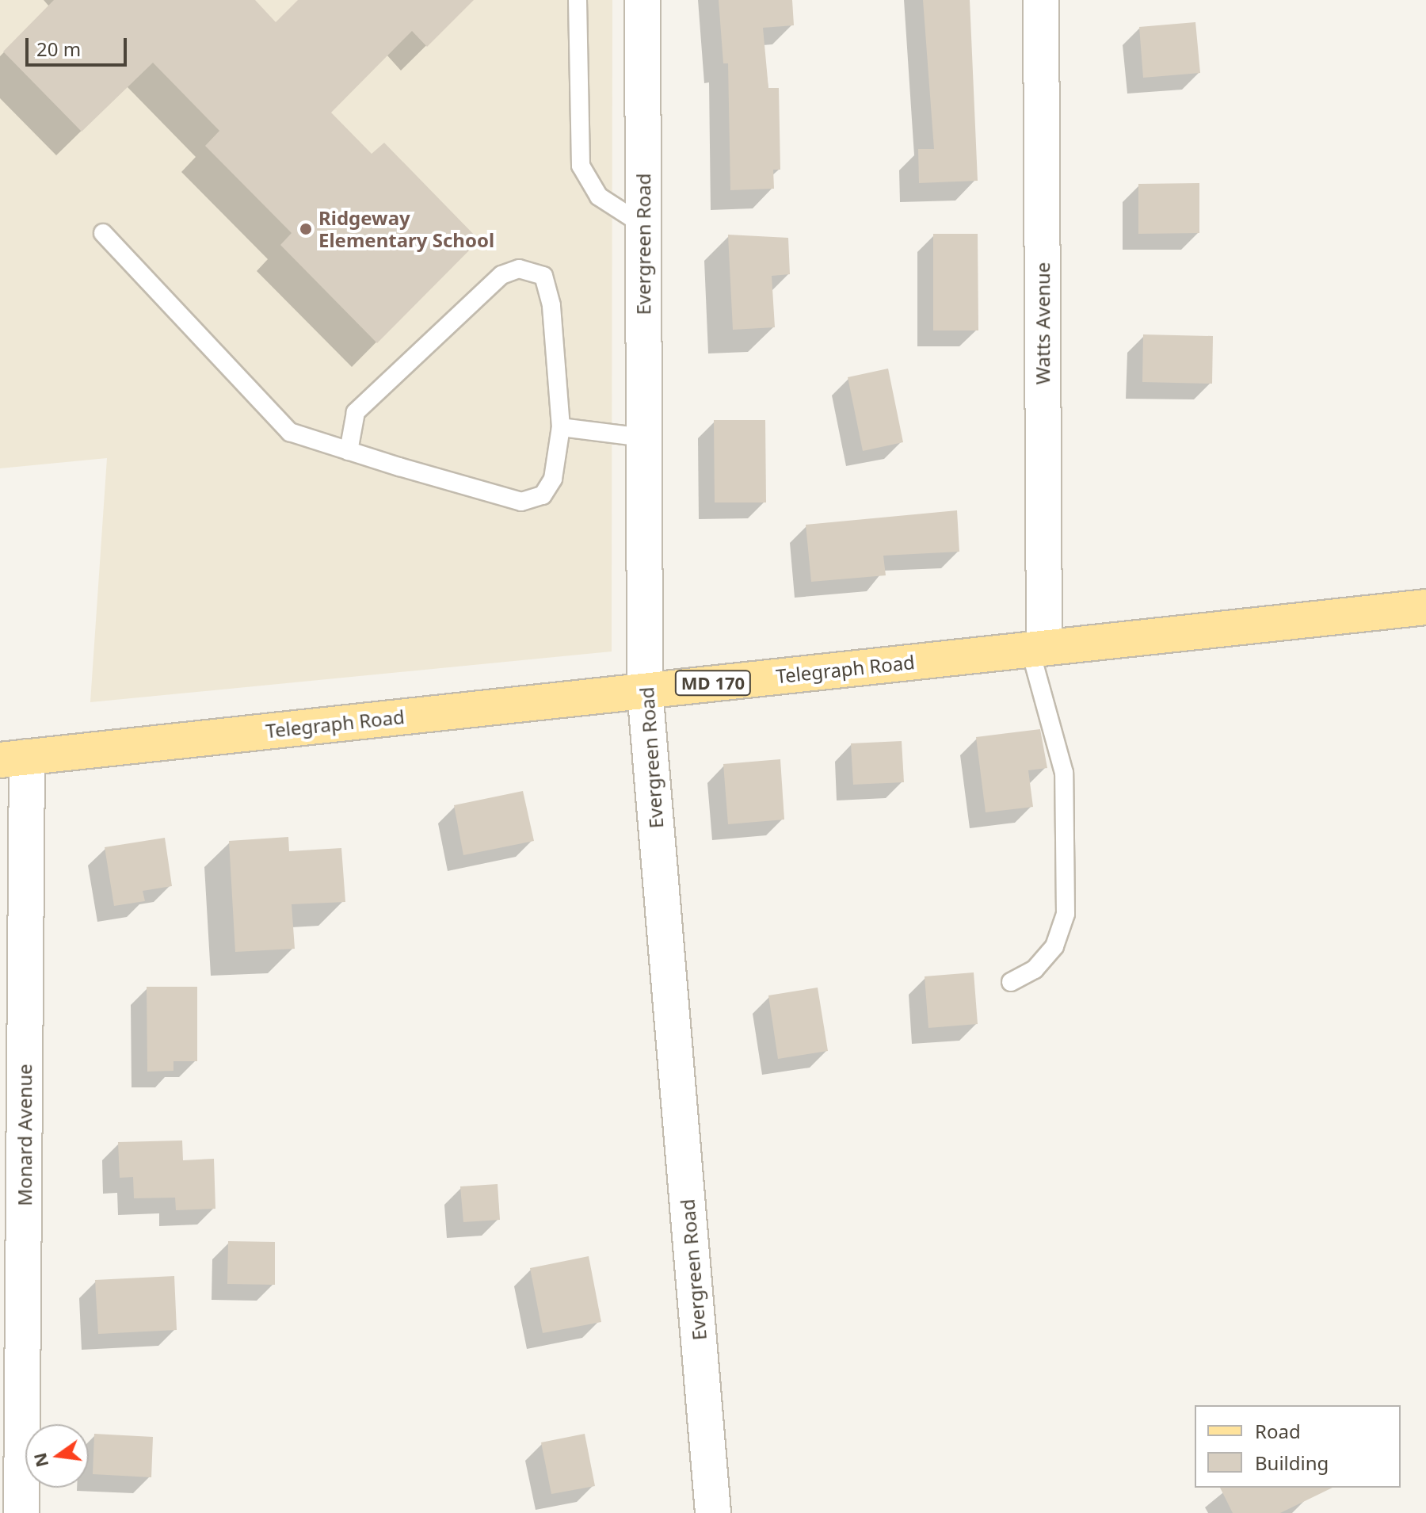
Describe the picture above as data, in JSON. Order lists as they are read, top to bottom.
{
  "streets": {
    "main road": ["Telegraph Road", "MD 170"],
    "street": ["Evergreen Road", "Watts Avenue", "Monard Avenue"]
  },
  "crossings": [
    ["Evergreen Road", "Telegraph Road"],
    ["Watts Avenue", "Telegraph Road"],
    ["Telegraph Road", "Monard Avenue"]
  ],
  "places": ["Ridgeway Elementary School"],
  "legend": ["Road", "Building"],
  "scale_bar": "20 m",
  "north": "left"
}
